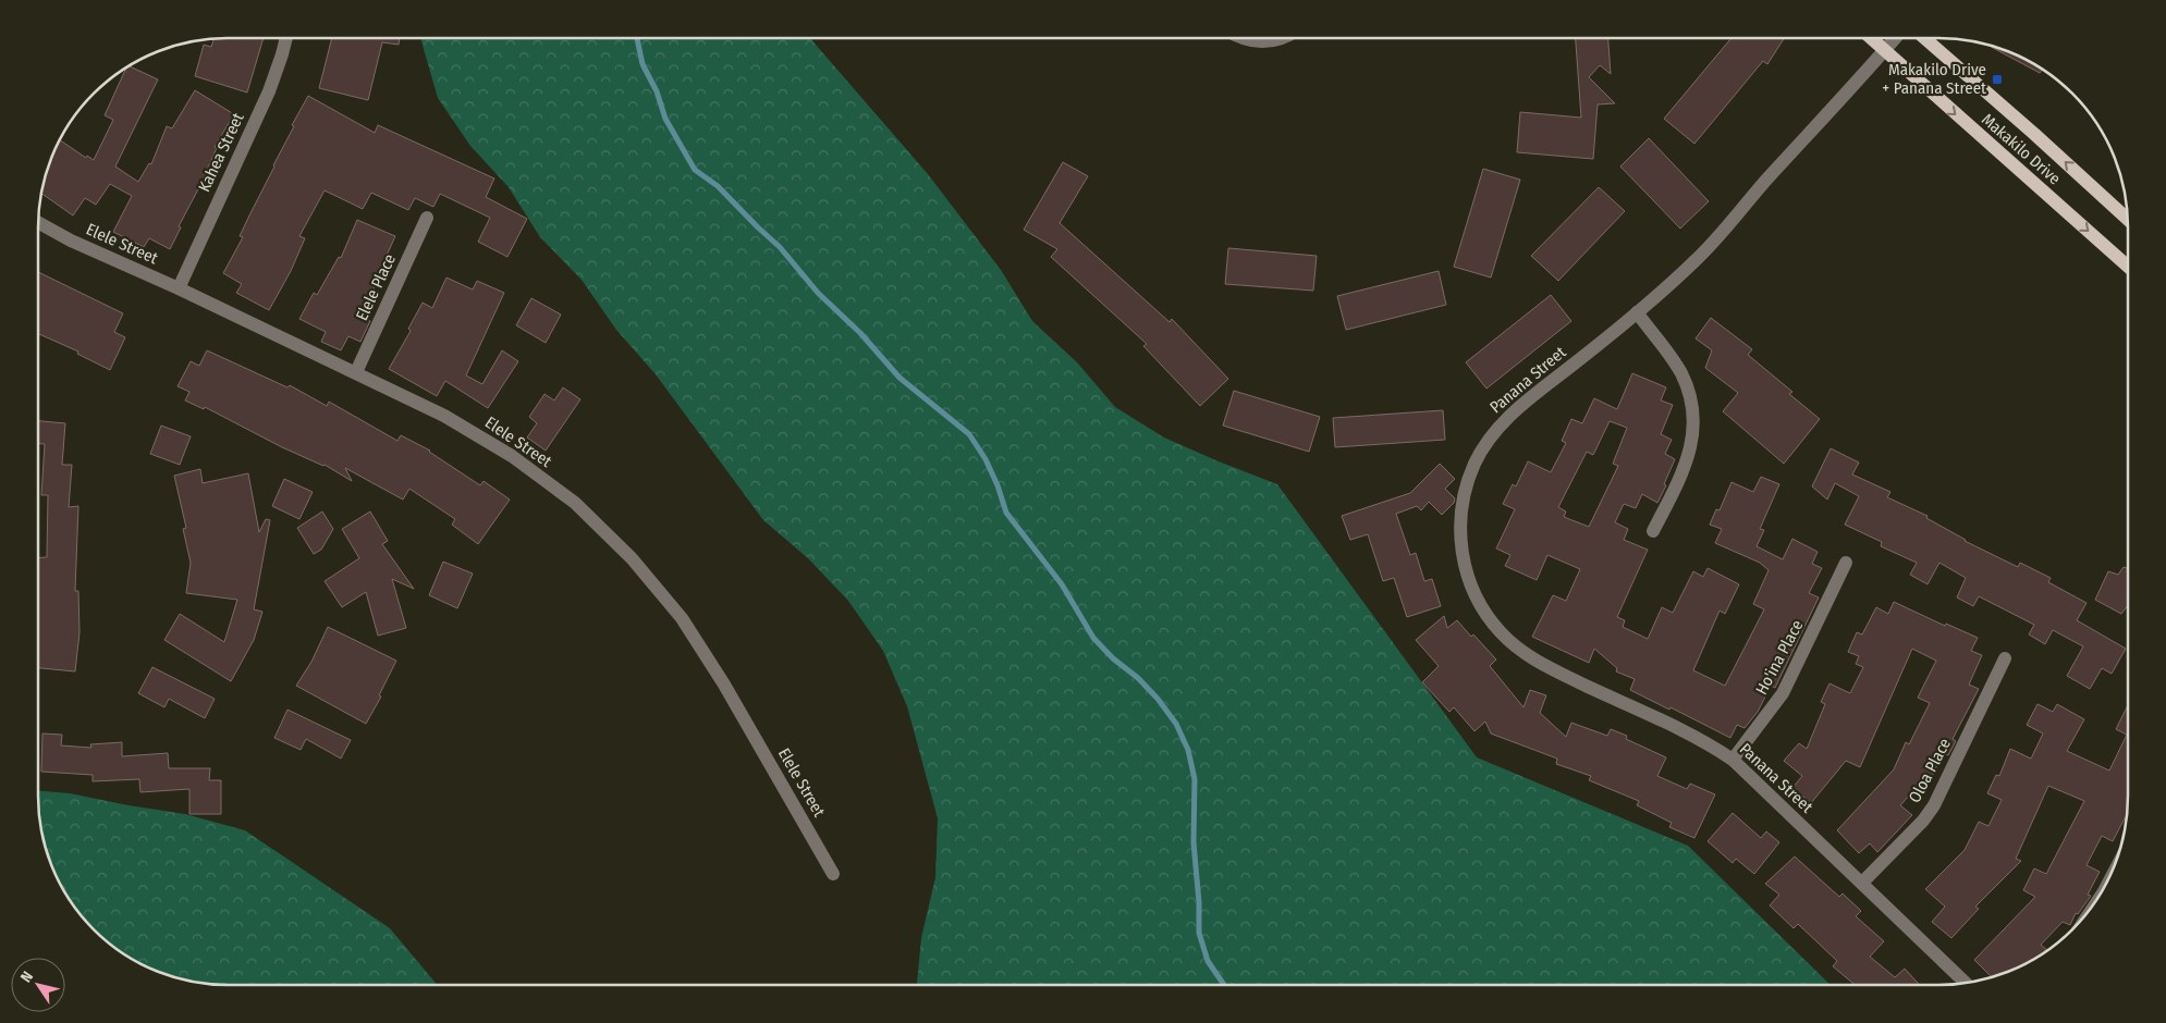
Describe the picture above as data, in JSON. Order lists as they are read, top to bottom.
{
  "streets": {
    "main road": ["Makakilo Drive"],
    "street": [
      "Kahea Street",
      "Elele Street",
      "Elele Place",
      "Panana Street",
      "Ho'ina Place",
      "Oloa Place"
    ]
  },
  "crossings": [
    ["Makakilo Drive", "Panana Street"],
    ["Kahea Street", "Elele Street"],
    ["Elele Street", "Elele Place"],
    ["Panana Street", "Ho'ina Place"],
    ["Panana Street", "Oloa Place"]
  ],
  "places": {
    "transit": ["Makakilo Drive + Panana Street"]
  },
  "north": "top left"
}
